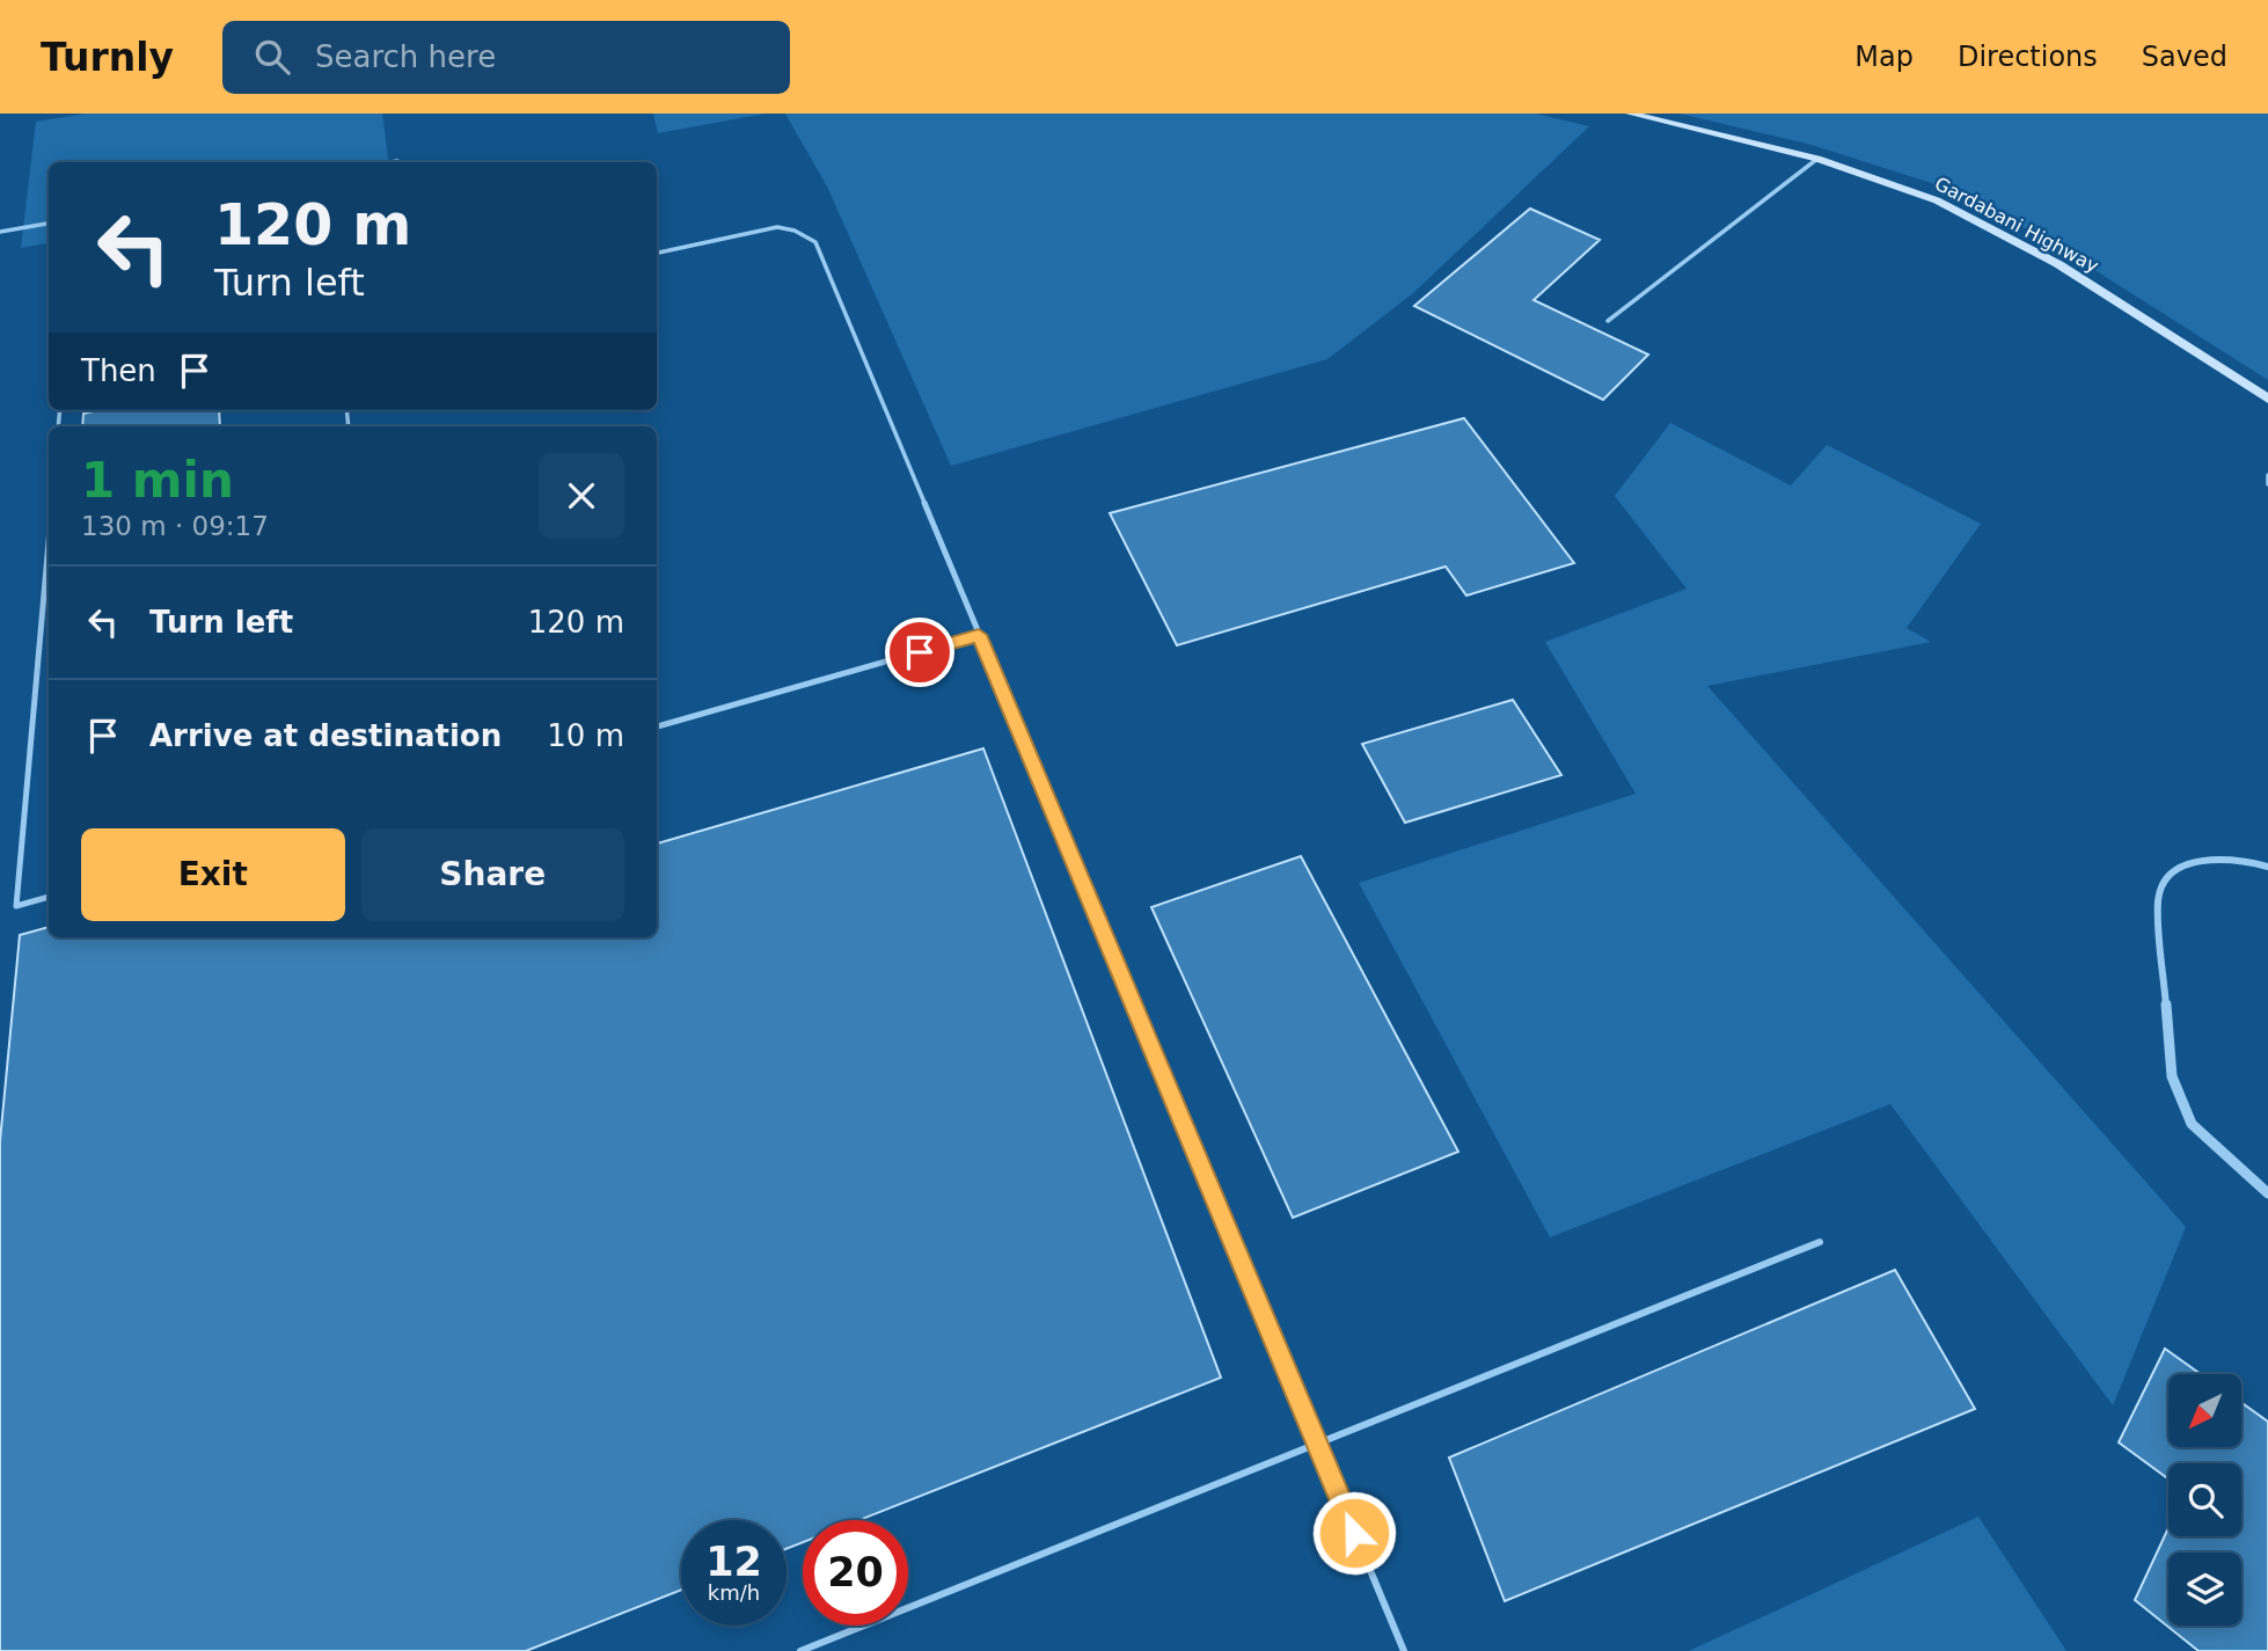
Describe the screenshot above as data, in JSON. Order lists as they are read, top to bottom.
{
  "streets": {
    "main road": ["Gardabani Highway"]
  },
  "north": "bottom left",
  "page": {
    "header": "Turnly",
    "search": "Search here",
    "nav": ["Map", "Directions", "Saved"],
    "turn": ["120 m", "Turn left"],
    "then": "Then",
    "heading": ["1 min", "130 m · 09:17"],
    "list": [
      {
        "name": "Turn left",
        "value": "120 m"
      },
      {
        "name": "Arrive at destination",
        "value": "10 m"
      }
    ],
    "buttons": ["Exit", "Share"],
    "speed": "12 km/h",
    "limit": "20"
  }
}
